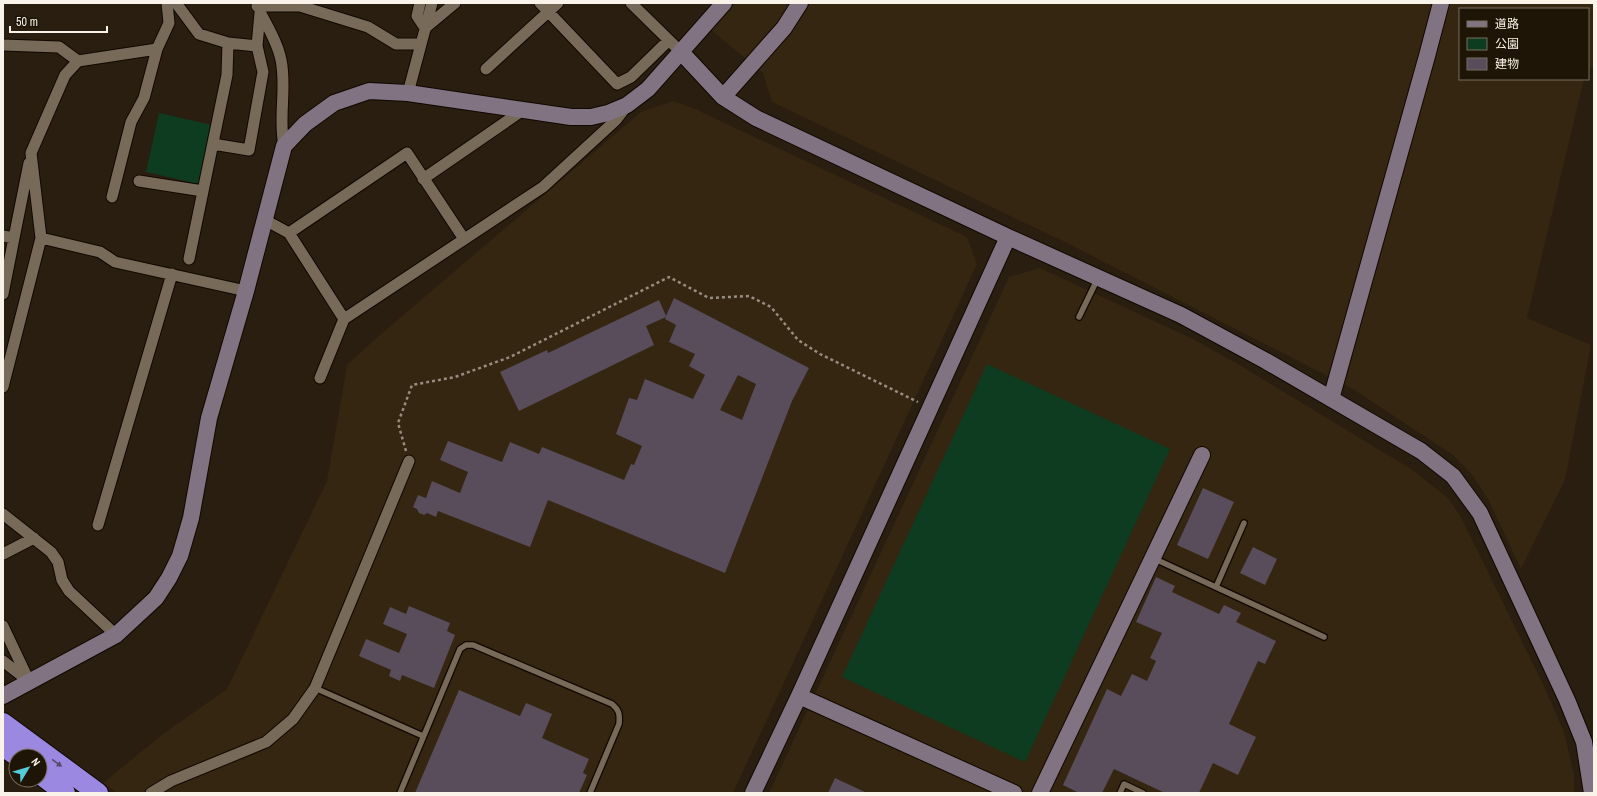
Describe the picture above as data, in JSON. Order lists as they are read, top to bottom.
{
  "legend": ["道路", "公園", "建物"],
  "scale_bar": "50 m",
  "north": "top right"
}
